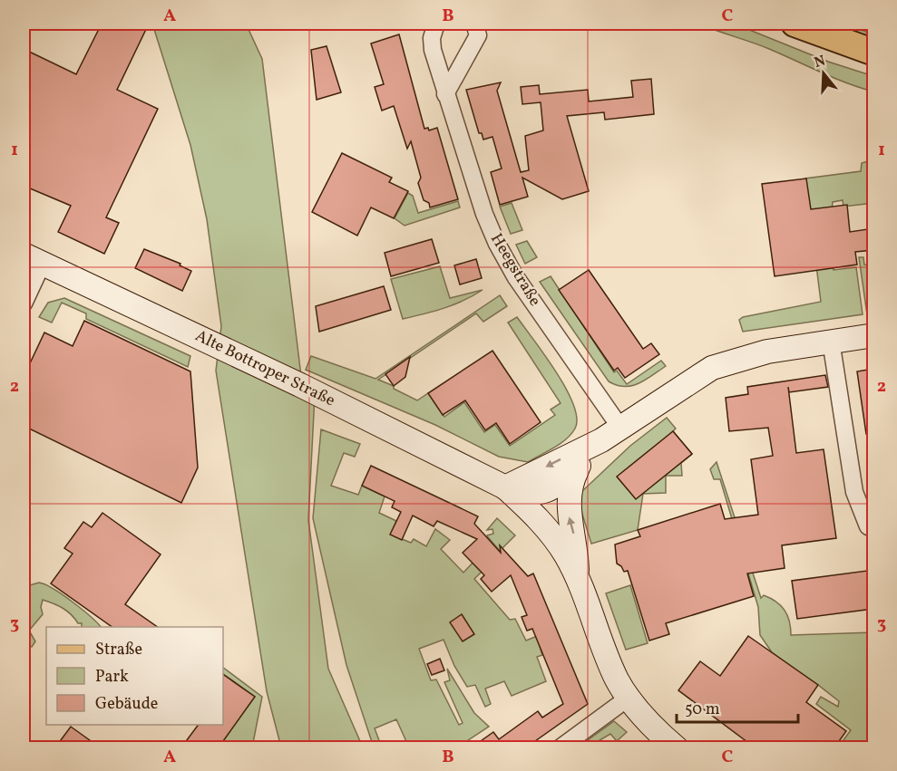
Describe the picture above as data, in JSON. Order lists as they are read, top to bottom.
{
  "streets": {
    "street": ["Heegstraße", "Alte Bottroper Straße"]
  },
  "legend": ["Straße", "Park", "Gebäude"],
  "scale_bar": "50 m",
  "north": "top",
  "grid": {
    "columns": ["A", "B", "C"],
    "rows": ["1", "2", "3"]
  }
}
